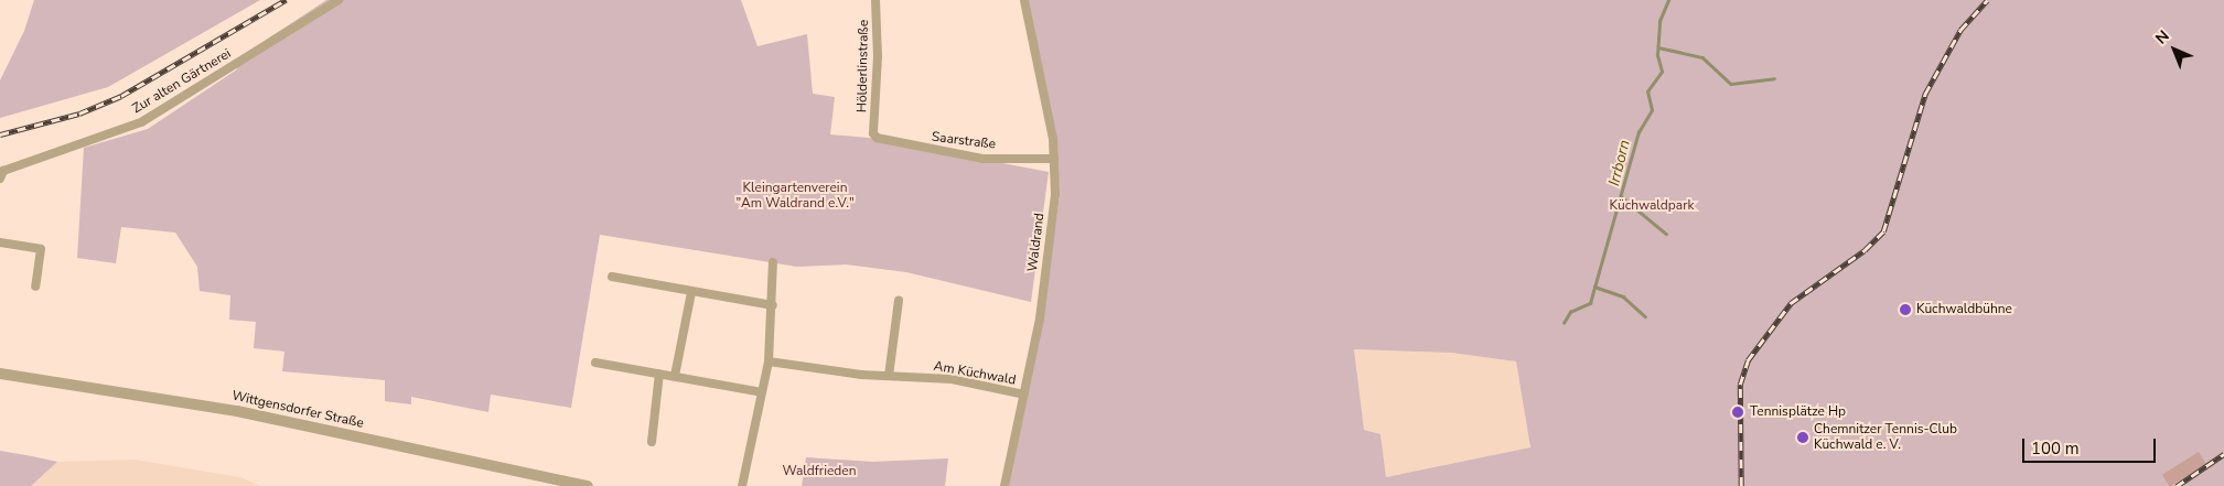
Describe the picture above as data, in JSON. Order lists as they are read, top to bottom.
{
  "streets": {
    "street": [
      "Hölderlinstraße",
      "Zur alten Gärtnerei",
      "Saarstraße",
      "Waldrand",
      "Am Küchwald",
      "Wittgensdorfer Straße"
    ]
  },
  "crossings": [
    ["Hölderlinstraße", "Saarstraße"],
    ["Saarstraße", "Waldrand"],
    ["Waldrand", "Am Küchwald"]
  ],
  "water": ["Irrborn"],
  "parks": ["Kleingartenverein \"Am Waldrand e.V.\"", "Küchwaldpark", "Waldfrieden"],
  "places": ["Küchwaldbühne", "Tennisplätze Hp", "Chemnitzer Tennis-Club Küchwald e. V."],
  "scale_bar": "100 m",
  "north": "top left"
}
